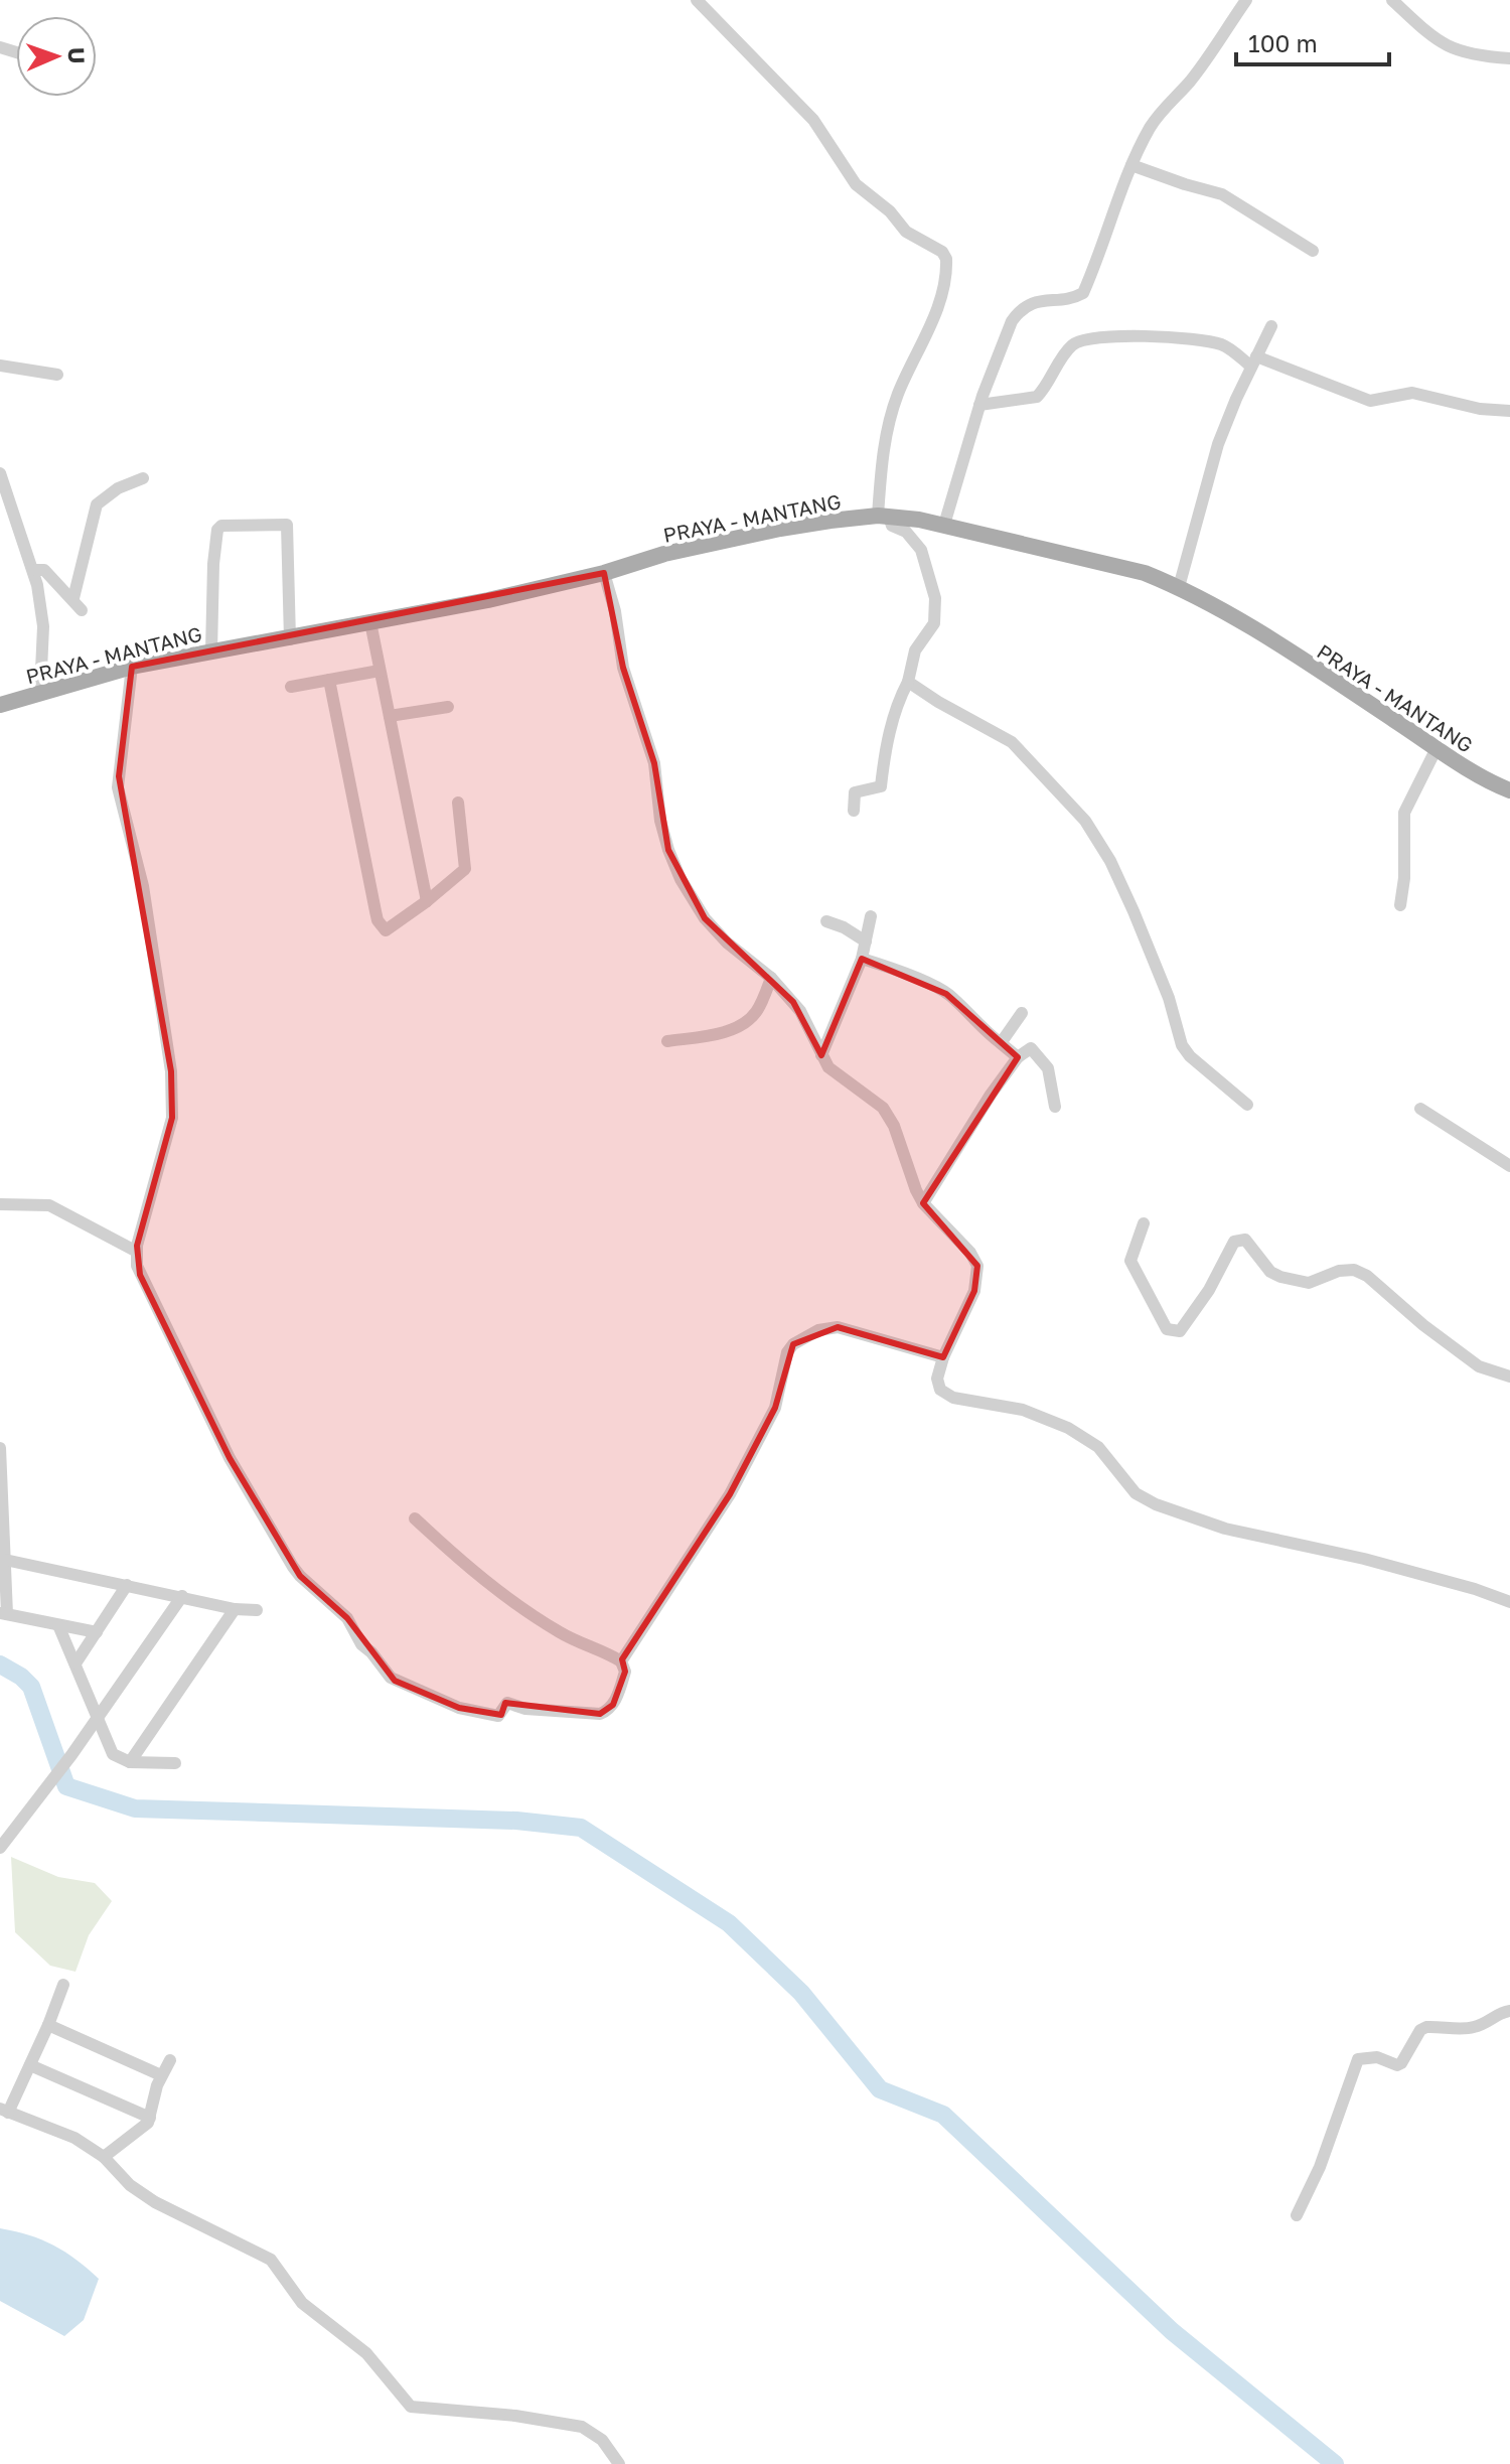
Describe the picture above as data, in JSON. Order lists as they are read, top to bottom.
{
  "streets": {
    "main road": ["PRAYA - MANTANG"]
  },
  "scale_bar": "100 m",
  "north": "right"
}
